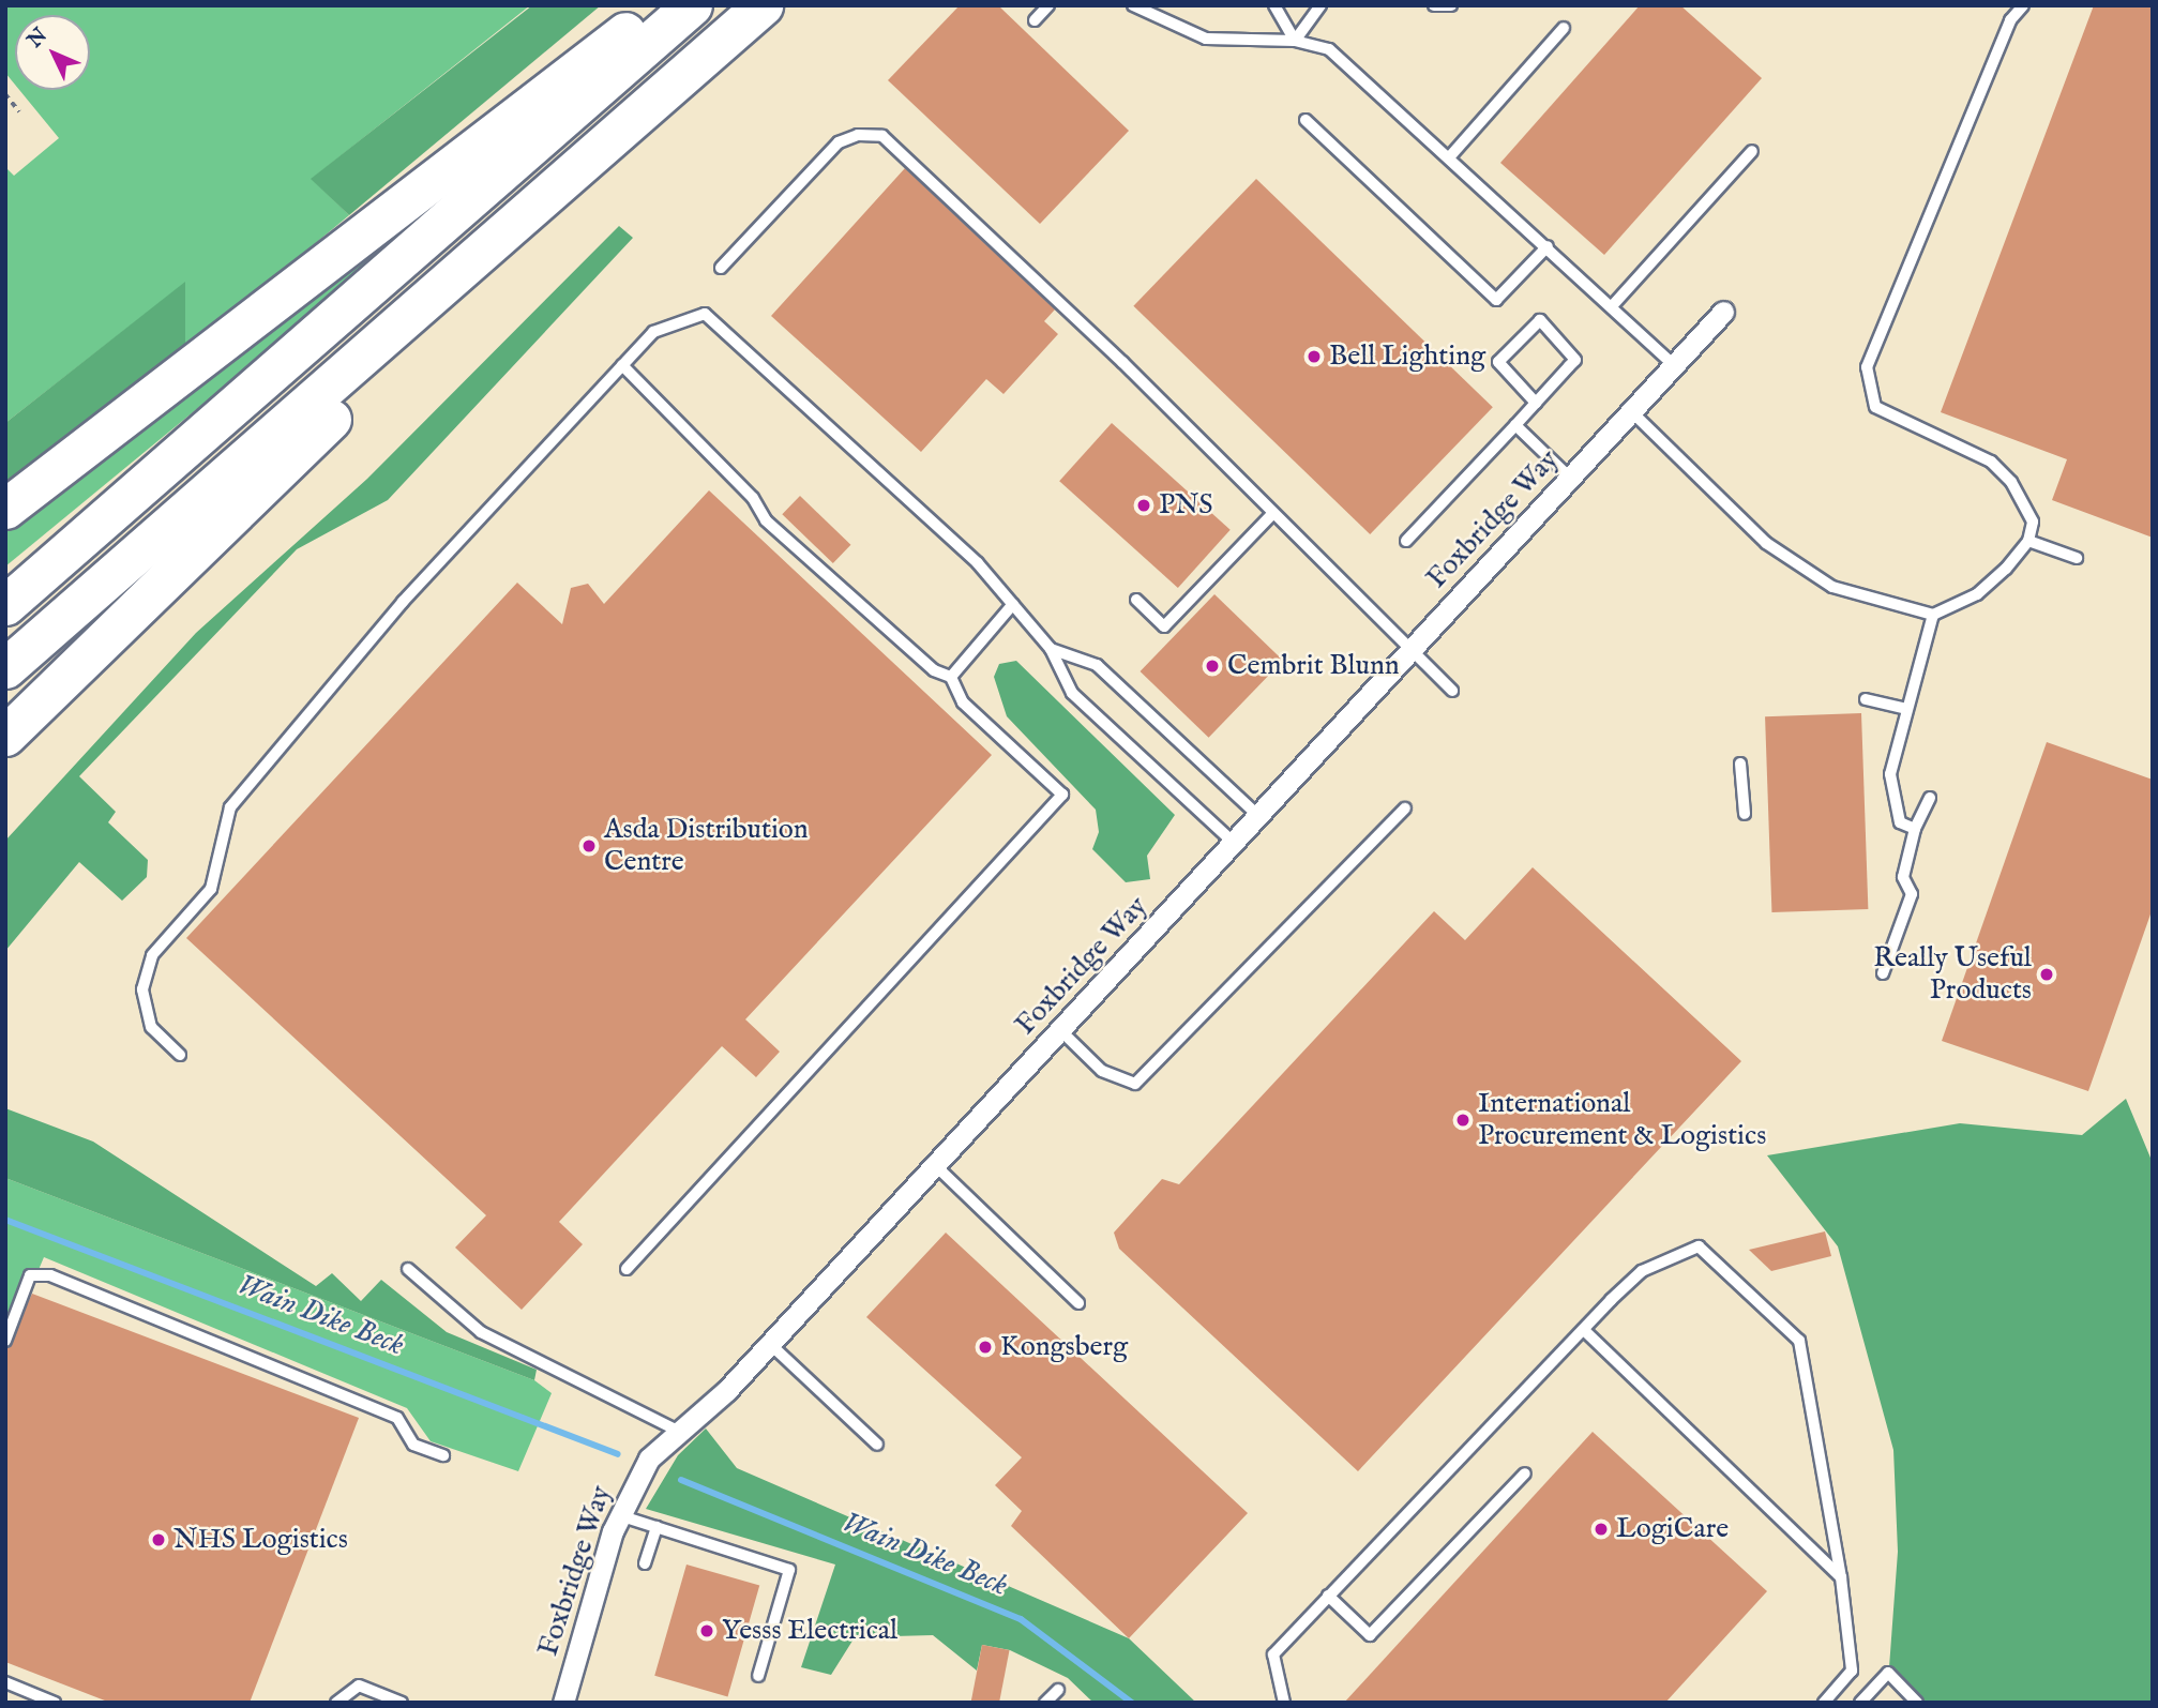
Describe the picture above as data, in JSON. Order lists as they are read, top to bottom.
{
  "streets": {
    "street": ["Foxbridge Way"]
  },
  "water": ["Wain Dike Beck"],
  "places": [
    "Bell Lighting",
    "PNS",
    "Cembrit Blunn",
    "Asda Distribution Centre",
    "Really Useful Products",
    "International Procurement & Logistics",
    "Kongsberg",
    "LogiCare",
    "NHS Logistics",
    "Yesss Electrical"
  ],
  "north": "top left"
}
